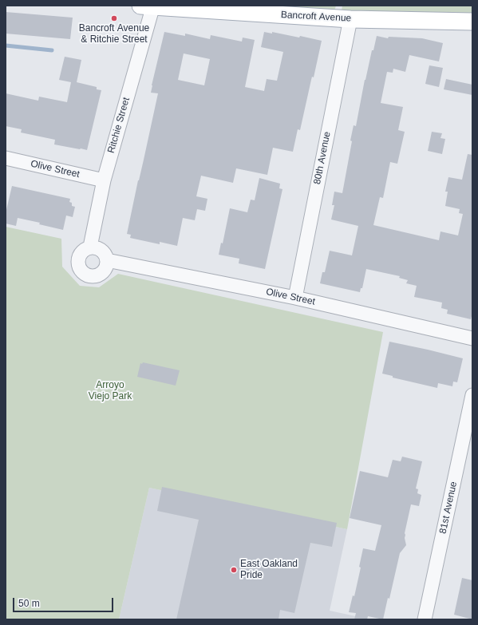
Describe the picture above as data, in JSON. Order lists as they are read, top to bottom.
{
  "streets": {
    "main road": ["Bancroft Avenue"],
    "street": [
      "Ritchie Street",
      "80th Avenue",
      "Olive Street",
      "81st Avenue"
    ]
  },
  "crossings": [
    ["Bancroft Avenue", "Ritchie Street"],
    ["Bancroft Avenue", "80th Avenue"],
    ["Ritchie Street", "Olive Street"],
    ["80th Avenue", "Olive Street"]
  ],
  "parks": ["Arroyo Viejo Park"],
  "places": ["Bancroft Avenue & Ritchie Street", "East Oakland Pride"],
  "scale_bar": "50 m"
}
